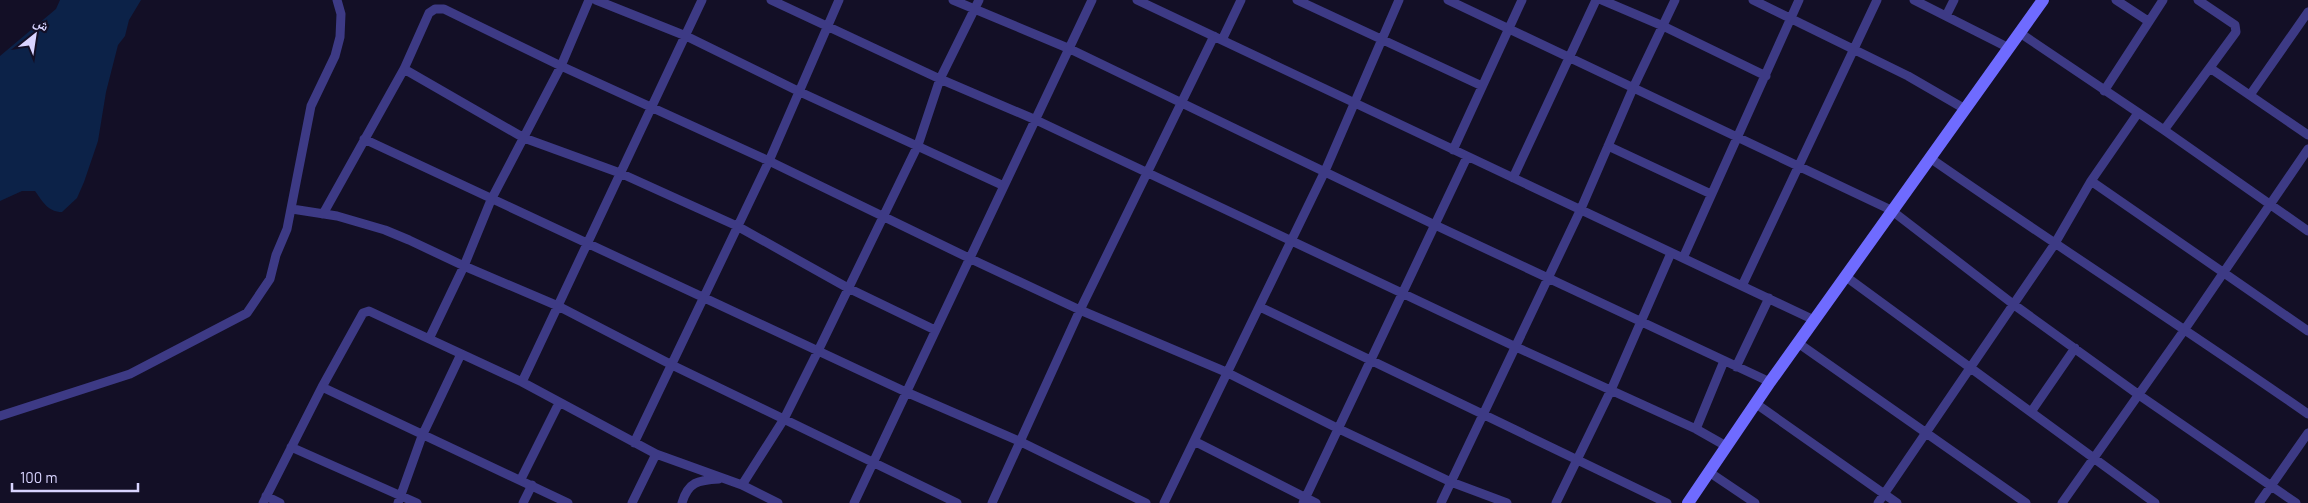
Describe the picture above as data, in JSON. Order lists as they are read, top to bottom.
{
  "scale_bar": "100 m",
  "north": "top right"
}
